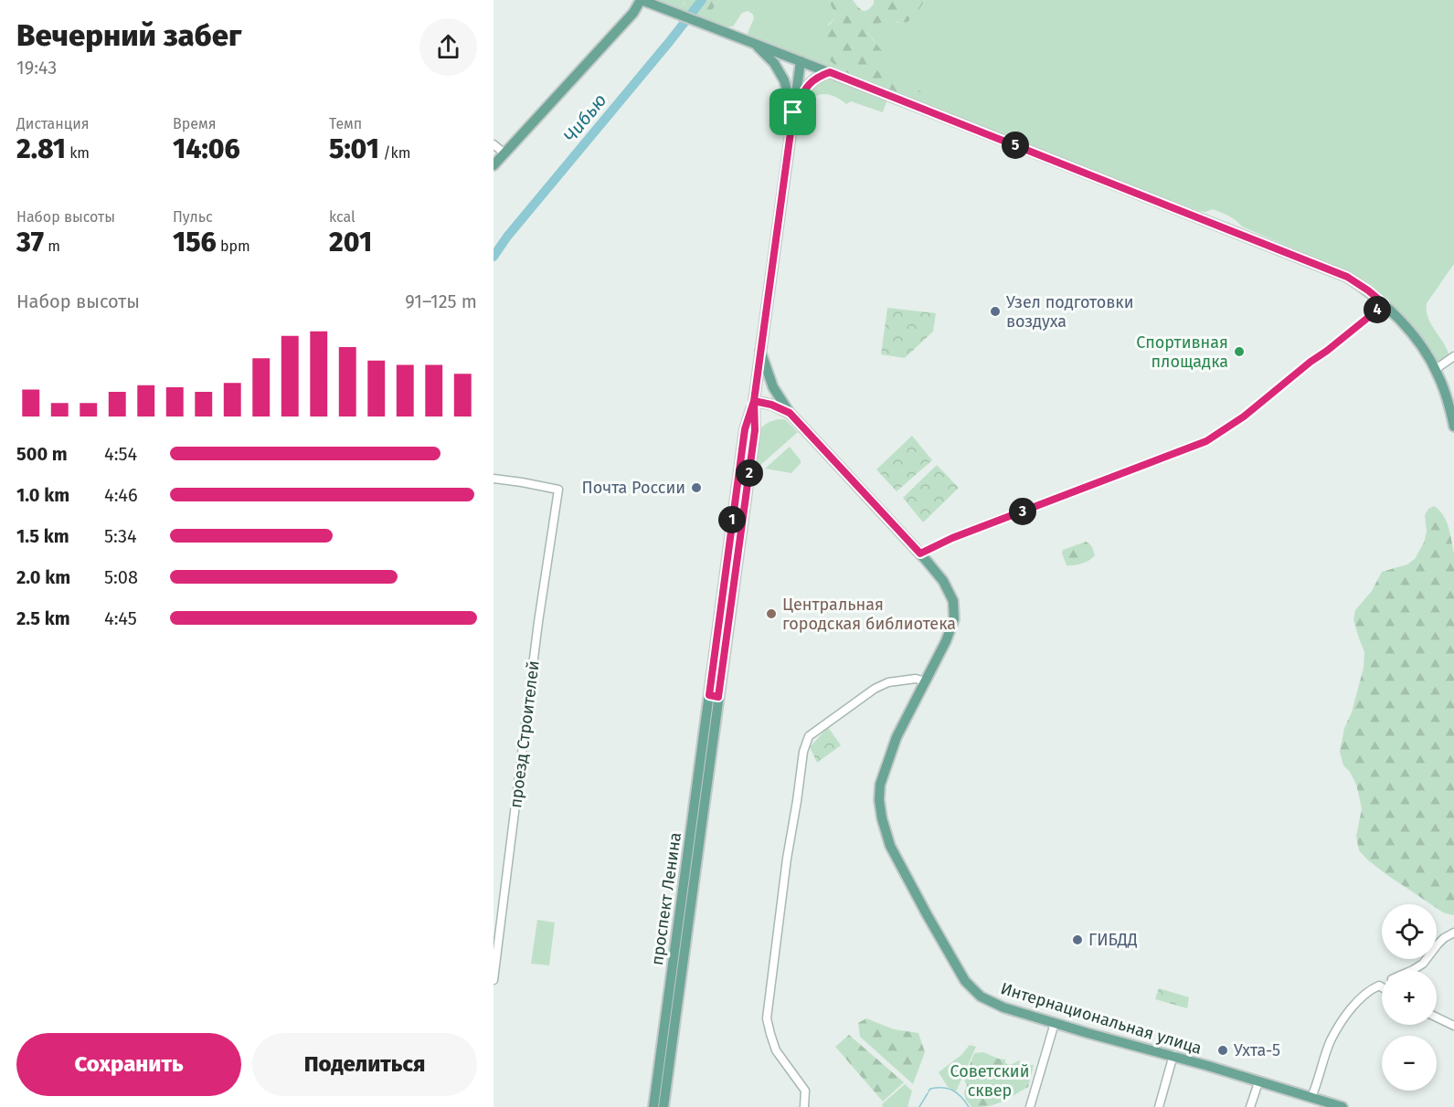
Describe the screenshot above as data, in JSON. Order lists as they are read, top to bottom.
{
  "streets": {
    "main road": ["проспект Ленина", "Интернациональная улица"],
    "street": ["проезд Строителей"]
  },
  "crossings": [
    ["проспект Ленина", "Интернациональная улица"]
  ],
  "water": ["Чибью"],
  "parks": ["Советский сквер"],
  "places": [
    "Узел подготовки воздуха",
    "Спортивная площадка",
    "Почта России",
    "Центральная городская библиотека",
    "ГИБДД",
    "Ухта-5"
  ],
  "page": {
    "heading": ["Вечерний забег", "19:43"],
    "stats": [
      ["Дистанция", "2.81 km"],
      ["Время", "14:06"],
      ["Темп", "5:01 /km"],
      ["Набор высоты", "37 m"],
      ["Пульс", "156 bpm"],
      ["kcal", "201"]
    ],
    "pins": [
      "5",
      "4",
      "2",
      "3",
      "1"
    ],
    "chart": ["Набор высоты", "91–125 m"],
    "list": [
      {
        "name": "500 m",
        "note": "4:54"
      },
      {
        "name": "1.0 km",
        "note": "4:46"
      },
      {
        "name": "1.5 km",
        "note": "5:34"
      },
      {
        "name": "2.0 km",
        "note": "5:08"
      },
      {
        "name": "2.5 km",
        "note": "4:45"
      }
    ],
    "map_buttons": ["+", "−"],
    "buttons": ["Сохранить", "Поделиться"]
  }
}
